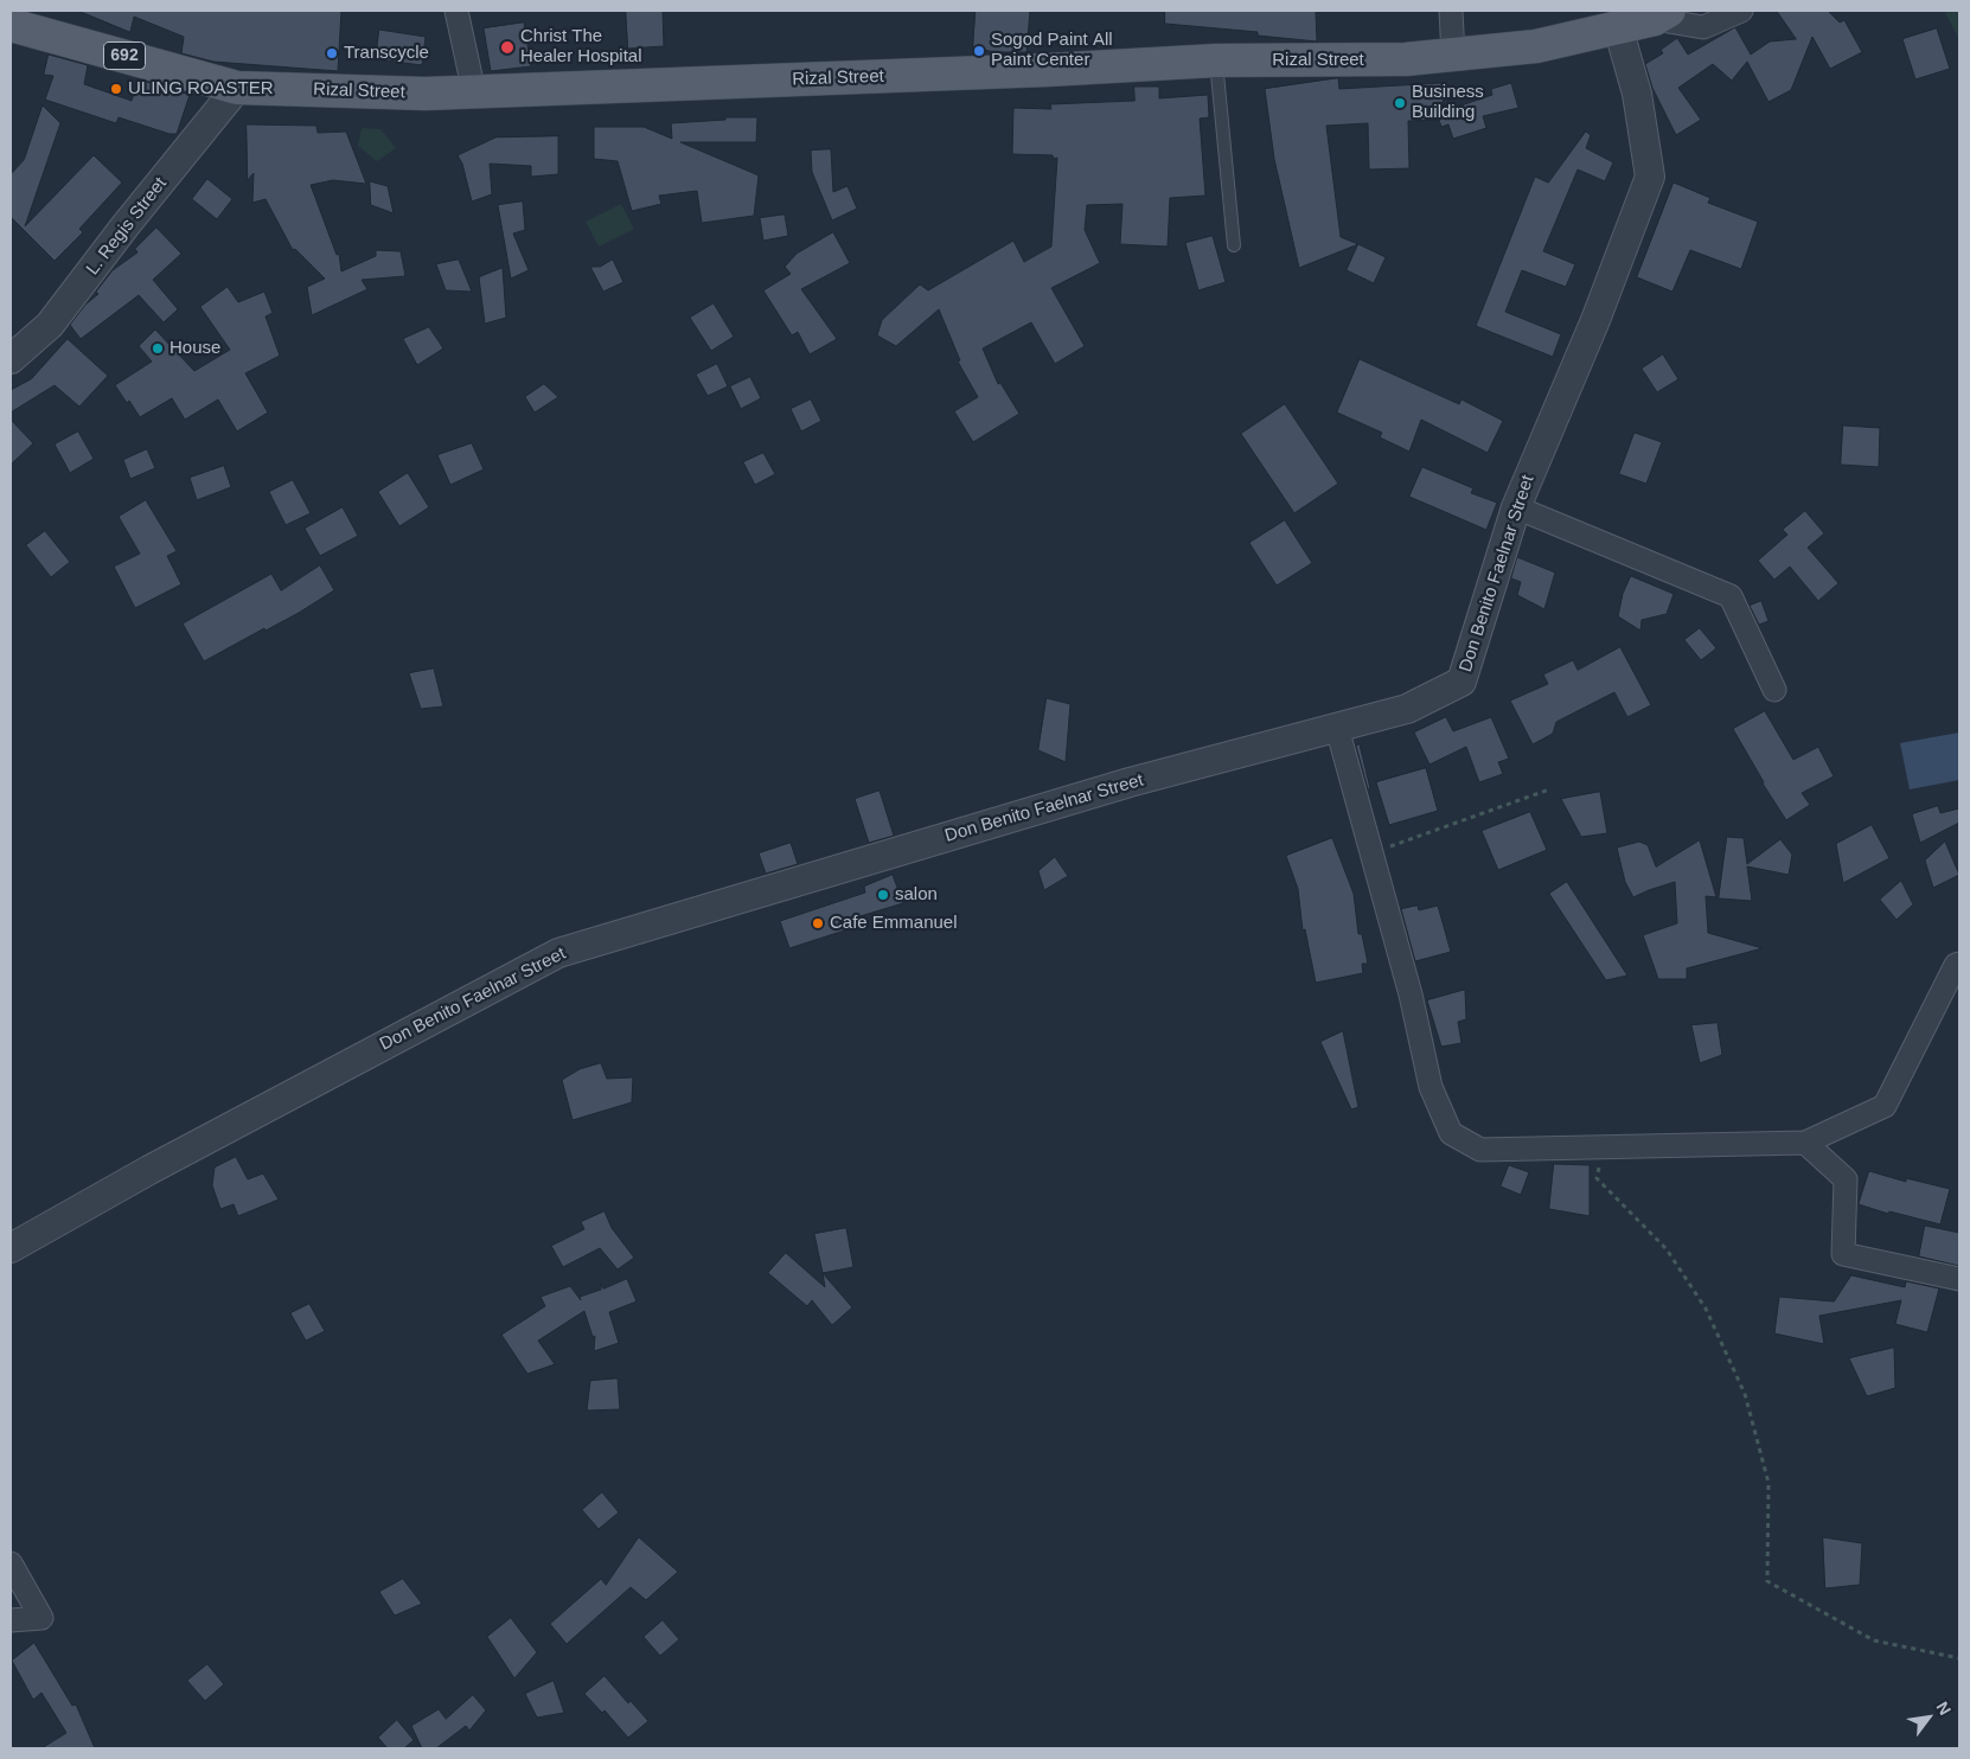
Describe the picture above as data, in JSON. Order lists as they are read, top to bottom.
{
  "streets": {
    "main road": ["692", "Rizal Street"],
    "street": ["L. Regis Street", "Don Benito Faelnar Street"]
  },
  "crossings": [
    ["Rizal Street", "L. Regis Street"],
    ["Rizal Street", "Don Benito Faelnar Street"]
  ],
  "places": [
    "Christ The Healer Hospital",
    "Sogod Paint All Paint Center",
    "Transcycle",
    "ULING ROASTER",
    "Business Building",
    "House",
    "salon",
    "Cafe Emmanuel"
  ],
  "north": "top right"
}
